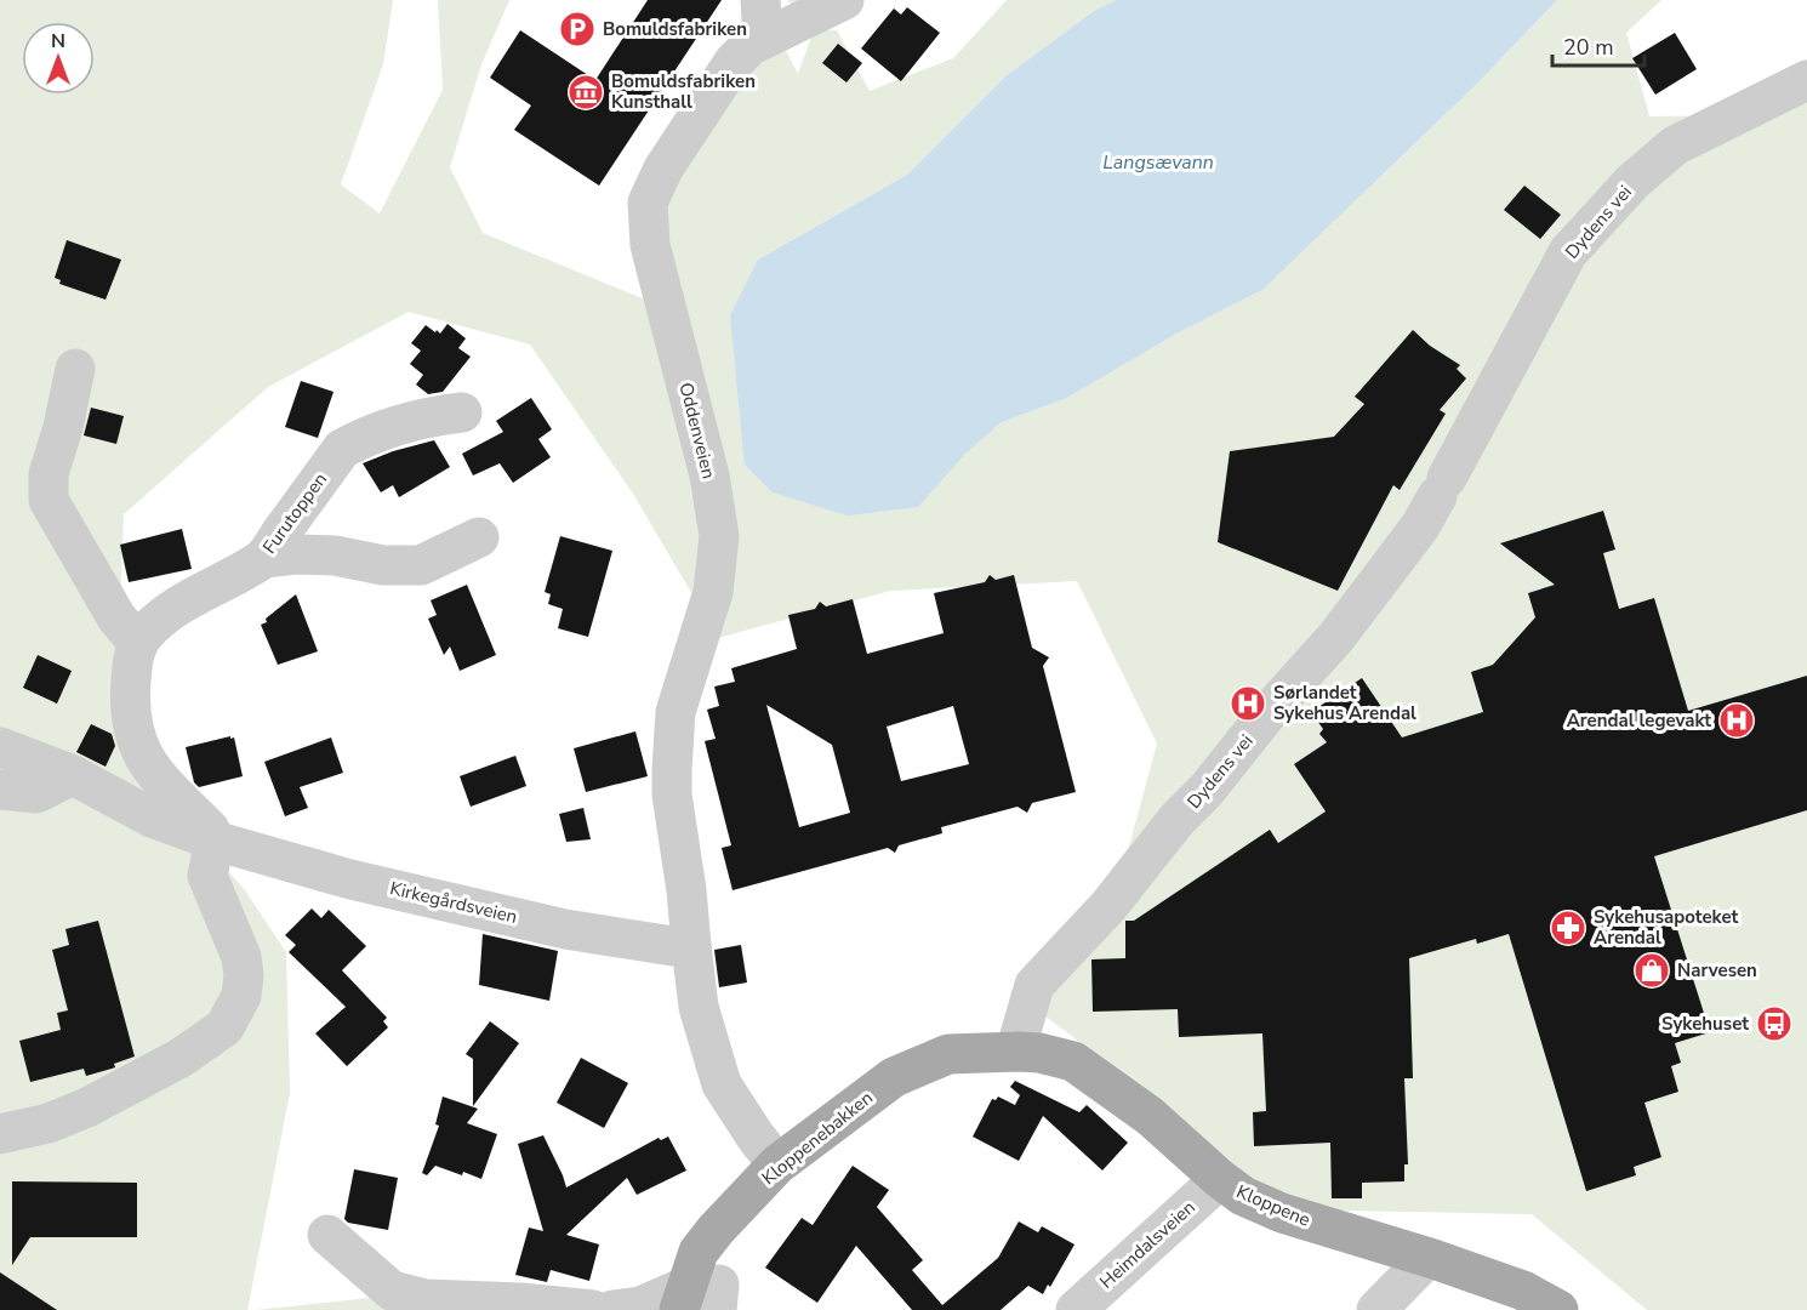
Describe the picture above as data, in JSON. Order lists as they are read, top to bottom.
{
  "streets": {
    "main road": ["Kloppenebakken", "Kloppene"],
    "street": [
      "Dydens vei",
      "Oddenveien",
      "Furutoppen",
      "Kirkegårdsveien",
      "Heimdalsveien"
    ]
  },
  "crossings": [
    ["Dydens vei", "Kloppenebakken"],
    ["Dydens vei", "Kloppene"],
    ["Oddenveien", "Kirkegårdsveien"],
    ["Kloppenebakken", "Kloppene"],
    ["Kloppene", "Heimdalsveien"]
  ],
  "water": ["Langsævann"],
  "places": {
    "parking": ["Bomuldsfabriken"],
    "museum": ["Bomuldsfabriken Kunsthall"],
    "hospital": ["Sørlandet Sykehus Arendal", "Arendal legevakt"],
    "pharmacy": ["Sykehusapoteket Arendal"],
    "shop": ["Narvesen"],
    "bus stop": ["Sykehuset"]
  },
  "scale_bar": "20 m",
  "north": "top"
}
